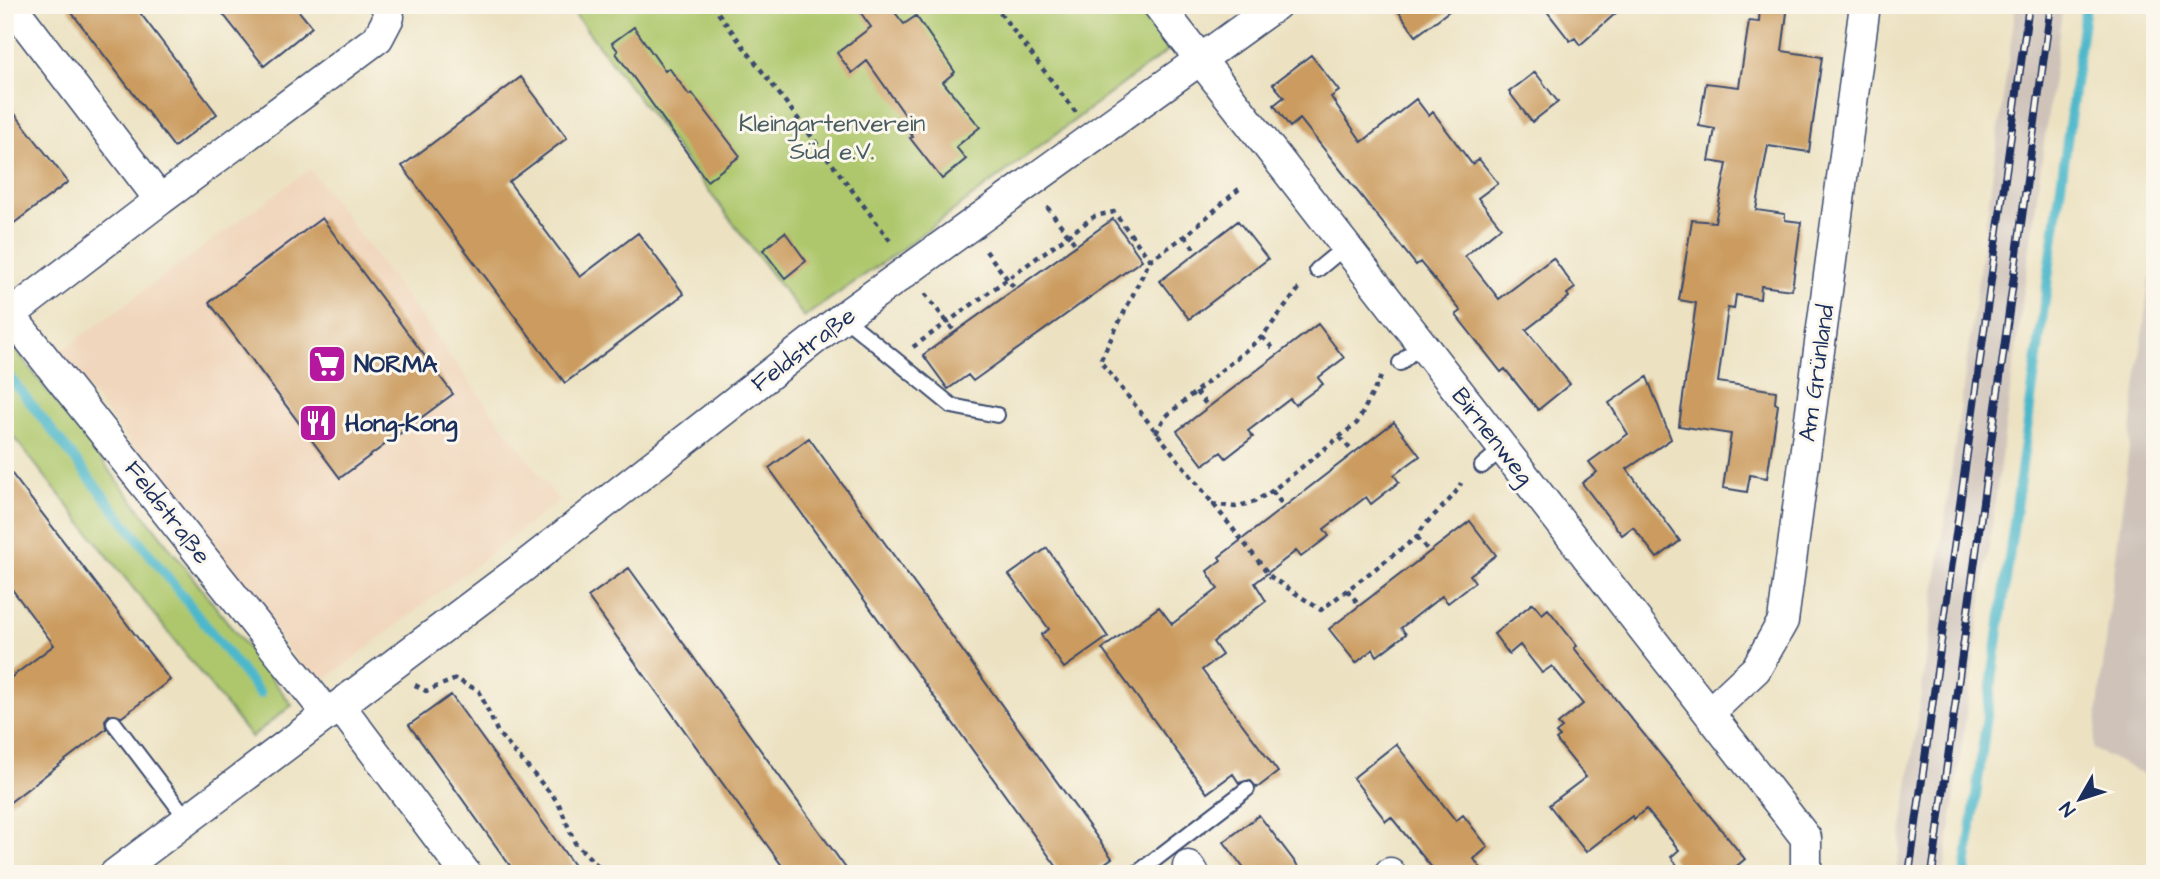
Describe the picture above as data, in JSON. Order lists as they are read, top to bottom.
{
  "streets": {
    "street": ["Feldstraße", "Am Grünland", "Birnenweg"]
  },
  "crossings": [
    ["Feldstraße", "Birnenweg"],
    ["Am Grünland", "Birnenweg"]
  ],
  "parks": ["Kleingartenverein Süd e.V."],
  "places": {
    "supermarket": ["NORMA"],
    "restaurant": ["Hong-Kong"]
  },
  "north": "bottom left"
}
